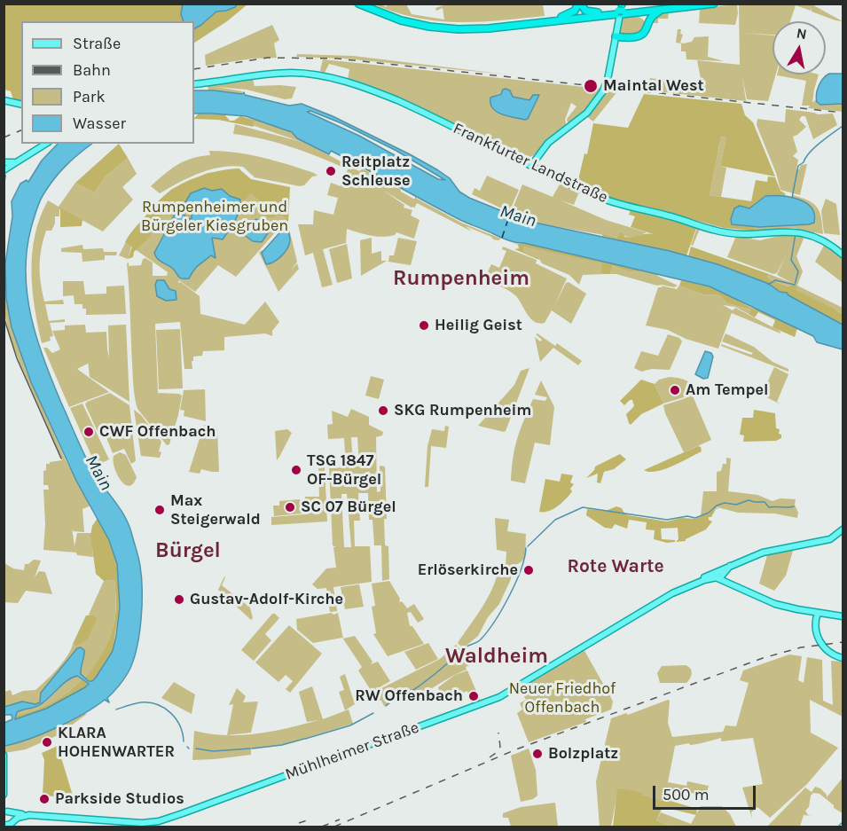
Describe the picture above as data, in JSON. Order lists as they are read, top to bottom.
{
  "streets": {
    "main road": ["Frankfurter Landstraße", "Mühlheimer Straße"]
  },
  "districts": [
    "Rumpenheim",
    "Bürgel",
    "Rote Warte",
    "Waldheim"
  ],
  "water": ["Main"],
  "parks": ["Rumpenheimer und Bürgeler Kiesgruben", "Neuer Friedhof Offenbach"],
  "places": [
    "Maintal West",
    "Reitplatz Schleuse",
    "Heilig Geist",
    "Am Tempel",
    "SKG Rumpenheim",
    "CWF Offenbach",
    "TSG 1847 OF-Bürgel",
    "SC 07 Bürgel",
    "Max Steigerwald",
    "Erlöserkirche",
    "Gustav-Adolf-Kirche",
    "RW Offenbach",
    "KLARA HOHENWARTER",
    "Bolzplatz",
    "Parkside Studios"
  ],
  "legend": [
    "Straße",
    "Bahn",
    "Park",
    "Wasser"
  ],
  "scale_bar": "500 m",
  "north": "top"
}
